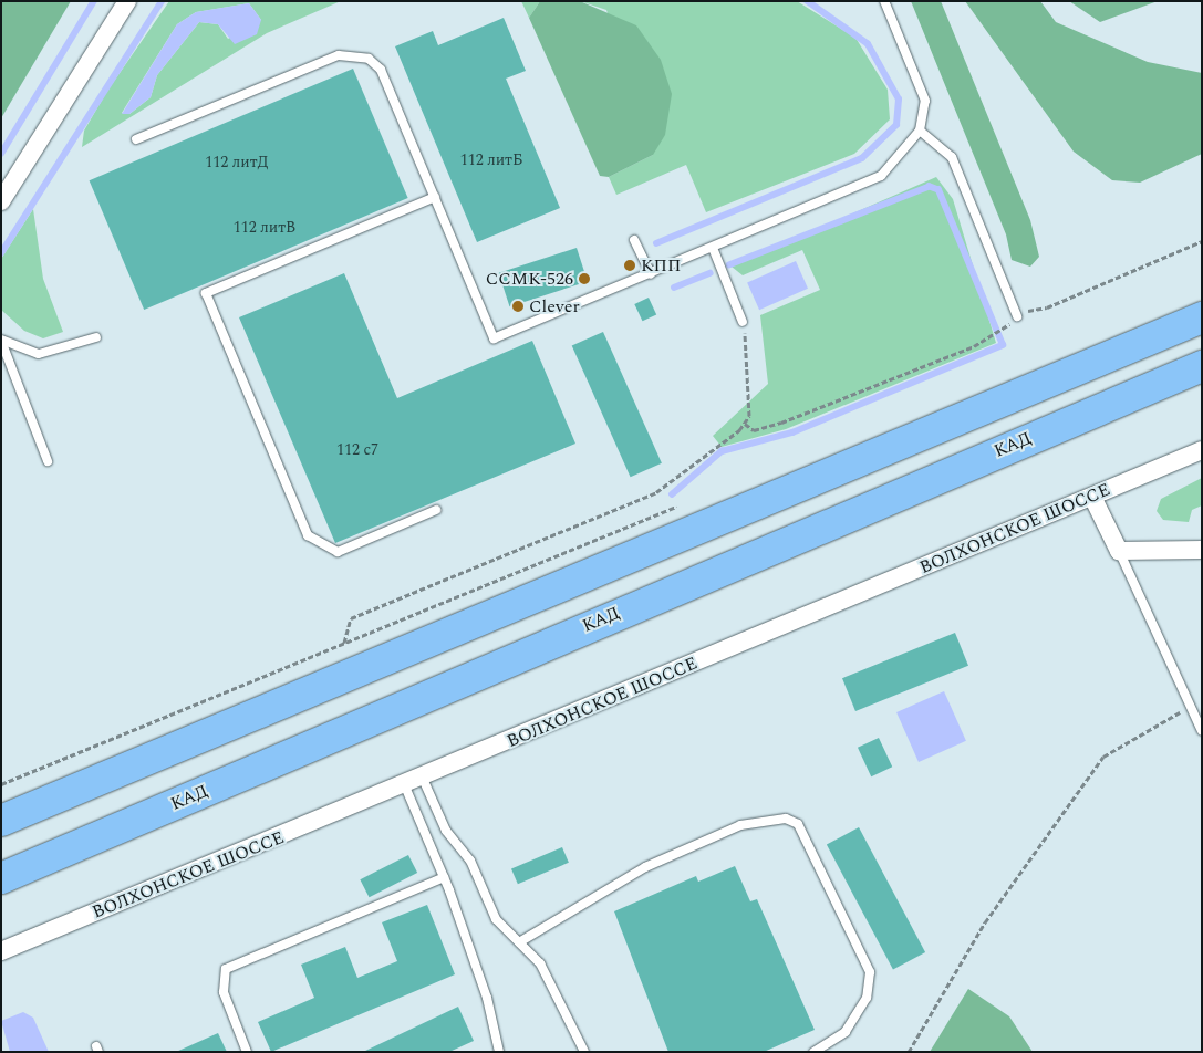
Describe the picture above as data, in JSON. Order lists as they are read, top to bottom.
{
  "streets": {
    "highway": ["КАД"],
    "street": ["ВОЛХОНСКОЕ ШОССЕ"]
  },
  "places": ["КПП", "ССМК-526", "Clever"],
  "house_numbers": [
    "112 литБ",
    "112 литД",
    "112 литВ",
    "112 с7"
  ]
}
